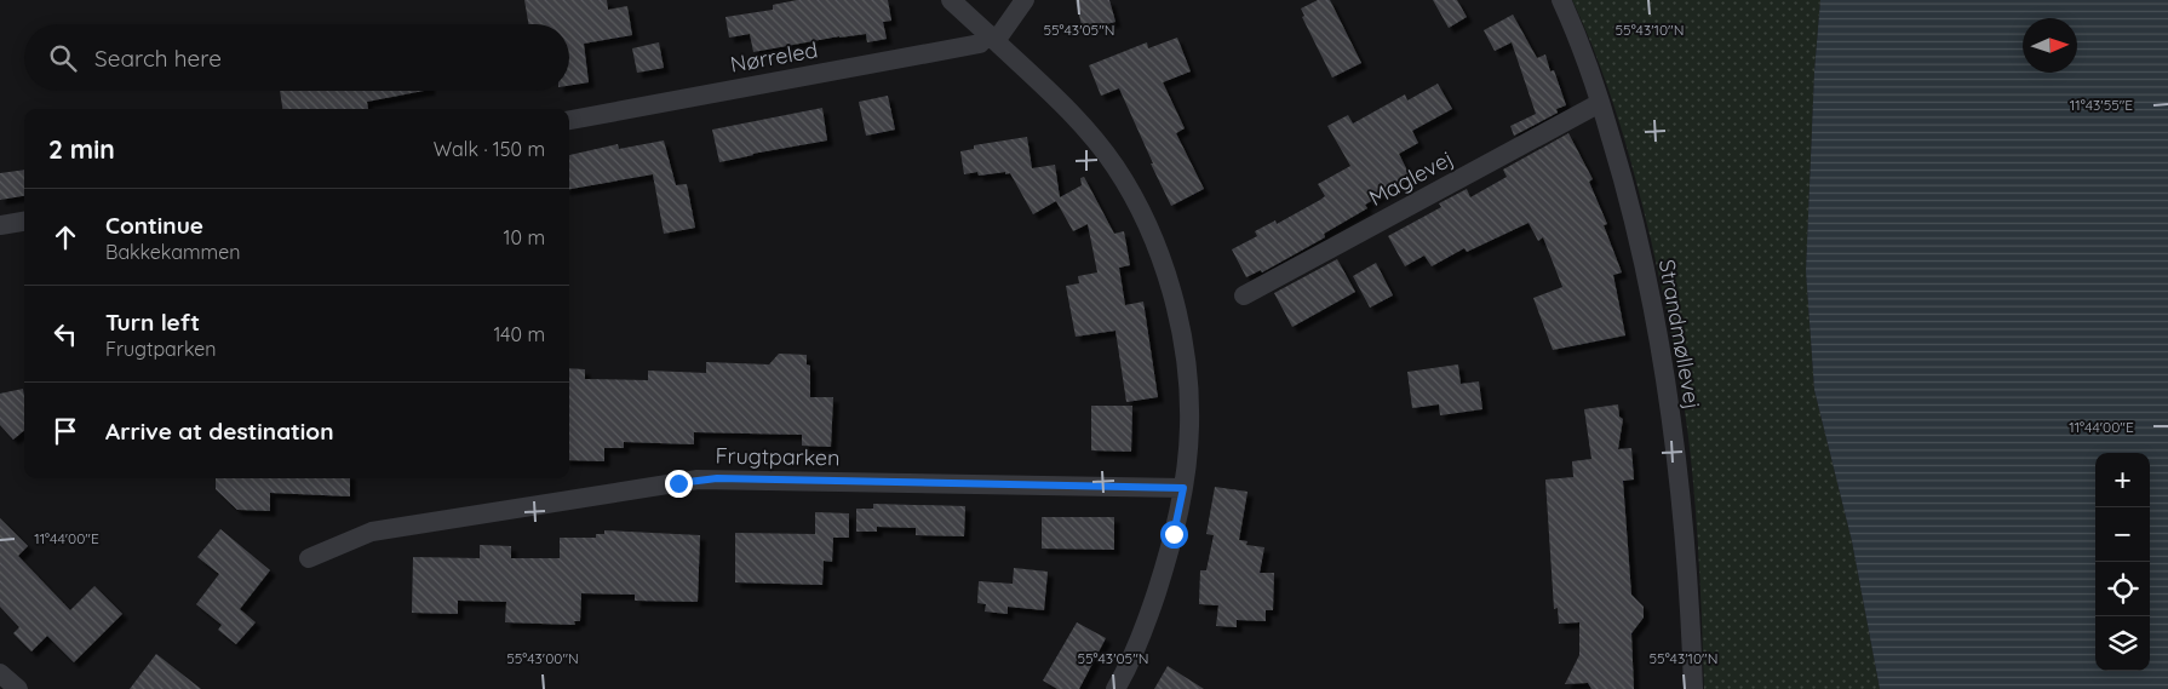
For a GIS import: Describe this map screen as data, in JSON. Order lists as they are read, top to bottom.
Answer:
{
  "streets": {
    "street": [
      "Nørreled",
      "Maglevej",
      "Strandmøllevej",
      "Frugtparken"
    ]
  },
  "crossings": [
    ["Maglevej", "Strandmøllevej"]
  ],
  "north": "right",
  "page": {
    "search": "Search here",
    "heading": ["2 min", "Walk · 150 m"],
    "list": [
      ["Continue", "Bakkekammen", "10 m"],
      ["Turn left", "Frugtparken", "140 m"],
      "Arrive at destination"
    ],
    "map_buttons": ["+", "−"]
  },
  "coordinates": [
    "55°43'05\"N",
    "55°43'10\"N",
    "11°43'55\"E",
    "11°44'00\"E",
    "55°43'00\"N"
  ]
}
